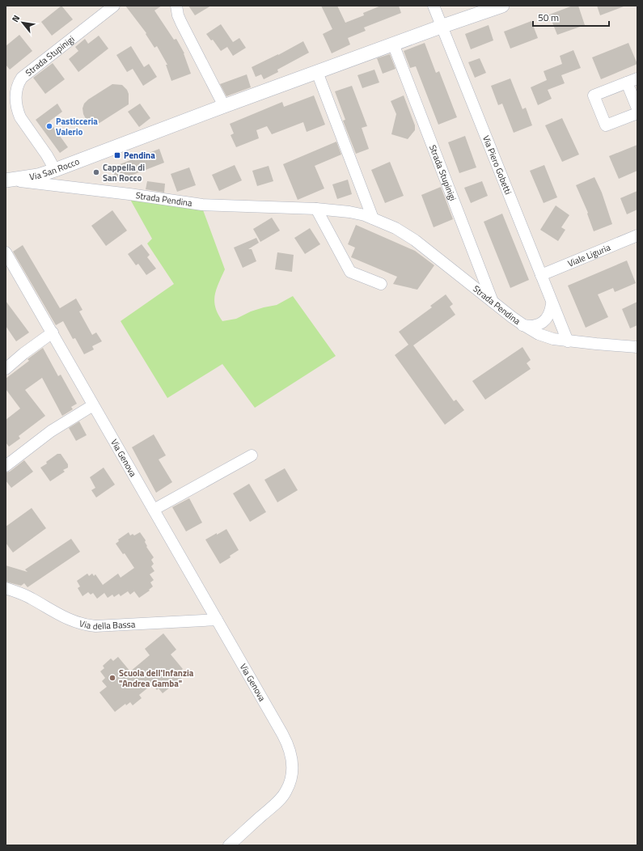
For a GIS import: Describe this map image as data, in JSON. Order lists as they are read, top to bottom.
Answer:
{
  "streets": {
    "street": [
      "Strada Stupinigi",
      "Via Piero Gobetti",
      "Via San Rocco",
      "Strada Pendina",
      "Viale Liguria",
      "Via Genova",
      "Via della Bassa"
    ]
  },
  "crossings": [
    ["Strada Stupinigi", "Via San Rocco"],
    ["Strada Stupinigi", "Strada Pendina"],
    ["Via Piero Gobetti", "Strada Pendina"],
    ["Via Piero Gobetti", "Viale Liguria"],
    ["Via San Rocco", "Strada Pendina"],
    ["Via Genova", "Via della Bassa"]
  ],
  "places": {
    "other": ["Pasticceria Valerio", "Cappella di San Rocco", "Scuola dell'Infanzia \"Andrea Gamba\""],
    "transit": ["Pendina"]
  },
  "scale_bar": "50 m",
  "north": "top left"
}
